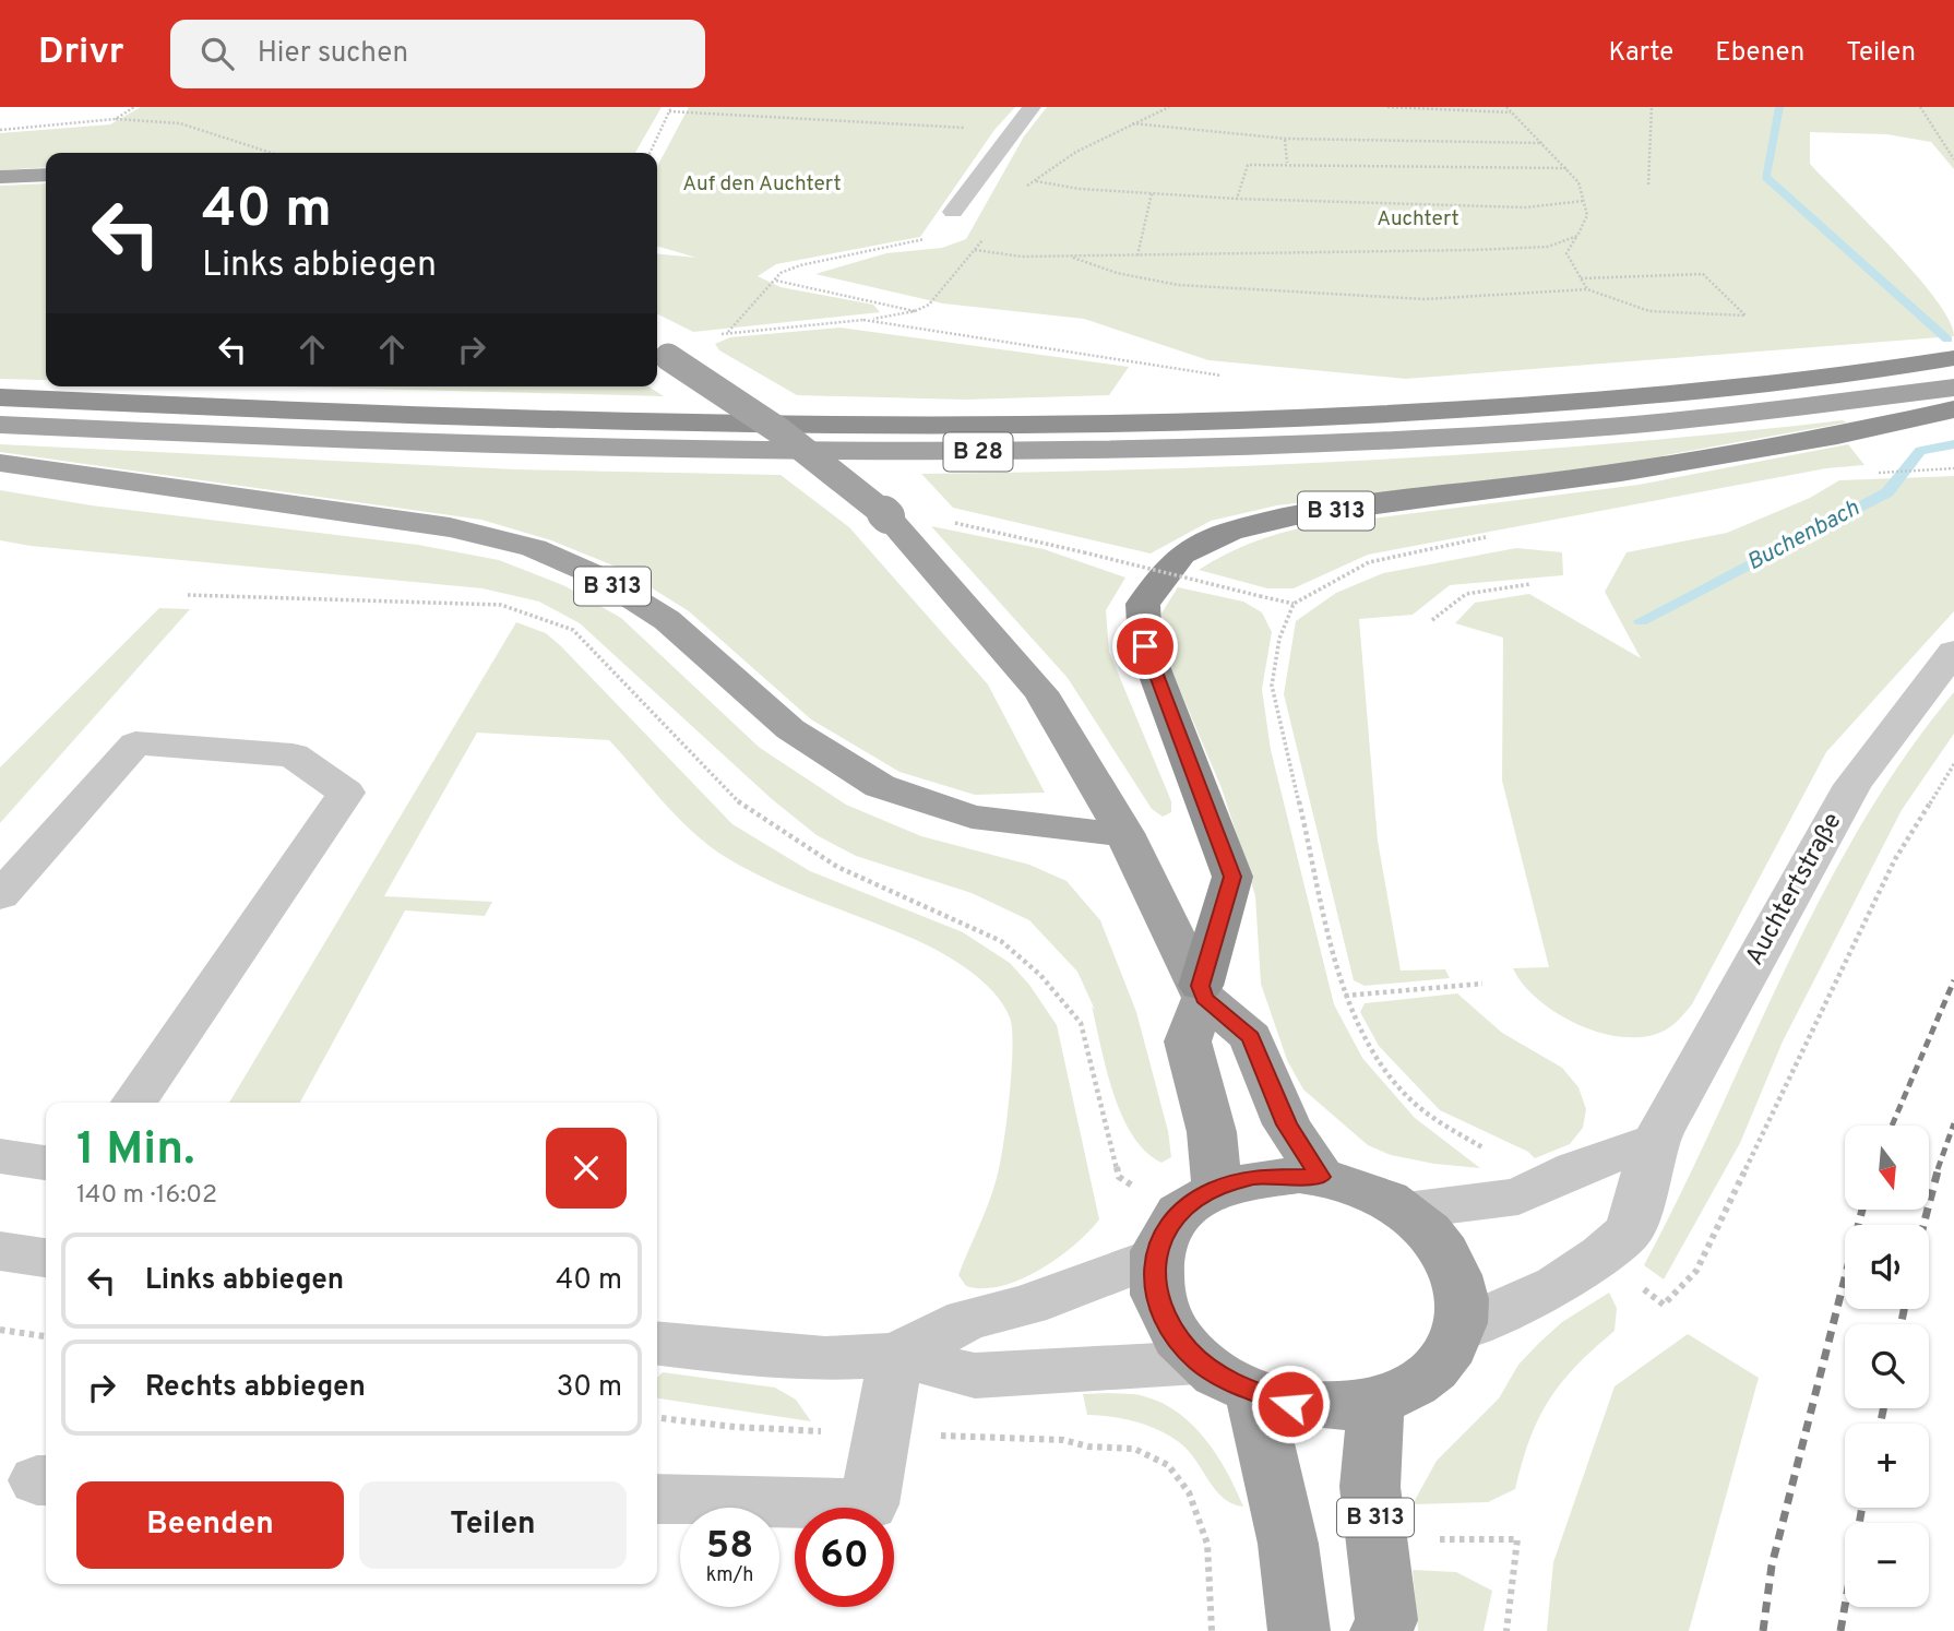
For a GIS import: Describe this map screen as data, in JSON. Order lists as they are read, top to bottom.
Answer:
{
  "streets": {
    "highway": ["B 28", "B 313"],
    "street": ["Auchtertstraße"]
  },
  "crossings": [
    ["B 313", "Auchtertstraße"]
  ],
  "water": ["Buchenbach"],
  "parks": ["Auf den Auchtert", "Auchtert"],
  "north": "bottom",
  "page": {
    "header": "Drivr",
    "search": "Hier suchen",
    "nav": ["Karte", "Ebenen", "Teilen"],
    "turn": ["40 m", "Links abbiegen"],
    "heading": ["1 Min.", "140 m · 16:02"],
    "map_buttons": ["+", "−"],
    "list": [
      {
        "name": "Links abbiegen",
        "value": "40 m"
      },
      {
        "name": "Rechts abbiegen",
        "value": "30 m"
      }
    ],
    "buttons": ["Beenden", "Teilen"],
    "speed": "58 km/h",
    "limit": "60"
  }
}
